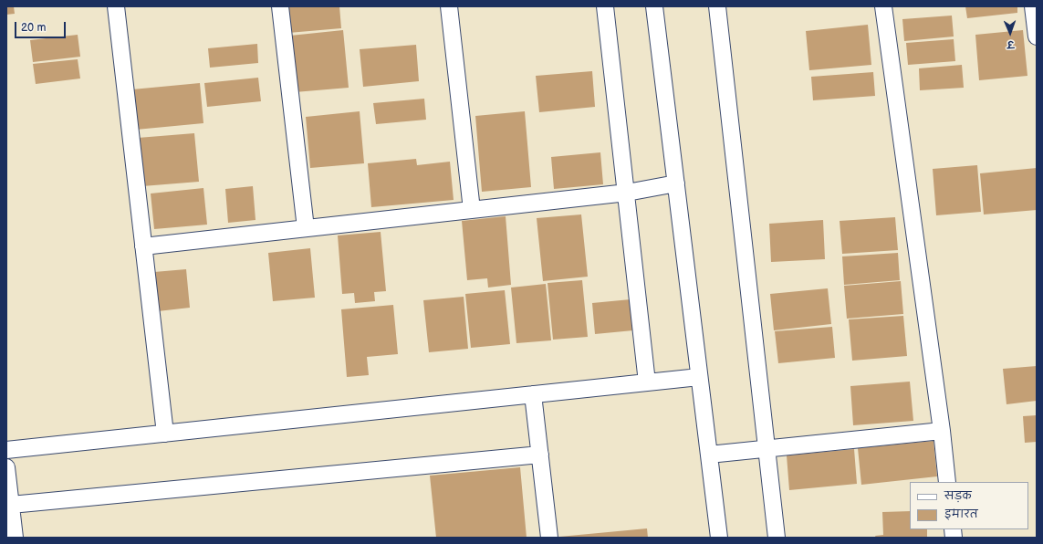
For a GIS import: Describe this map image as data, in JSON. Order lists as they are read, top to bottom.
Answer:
{
  "legend": ["सड़क", "इमारत"],
  "scale_bar": "20 m",
  "north": "bottom"
}
